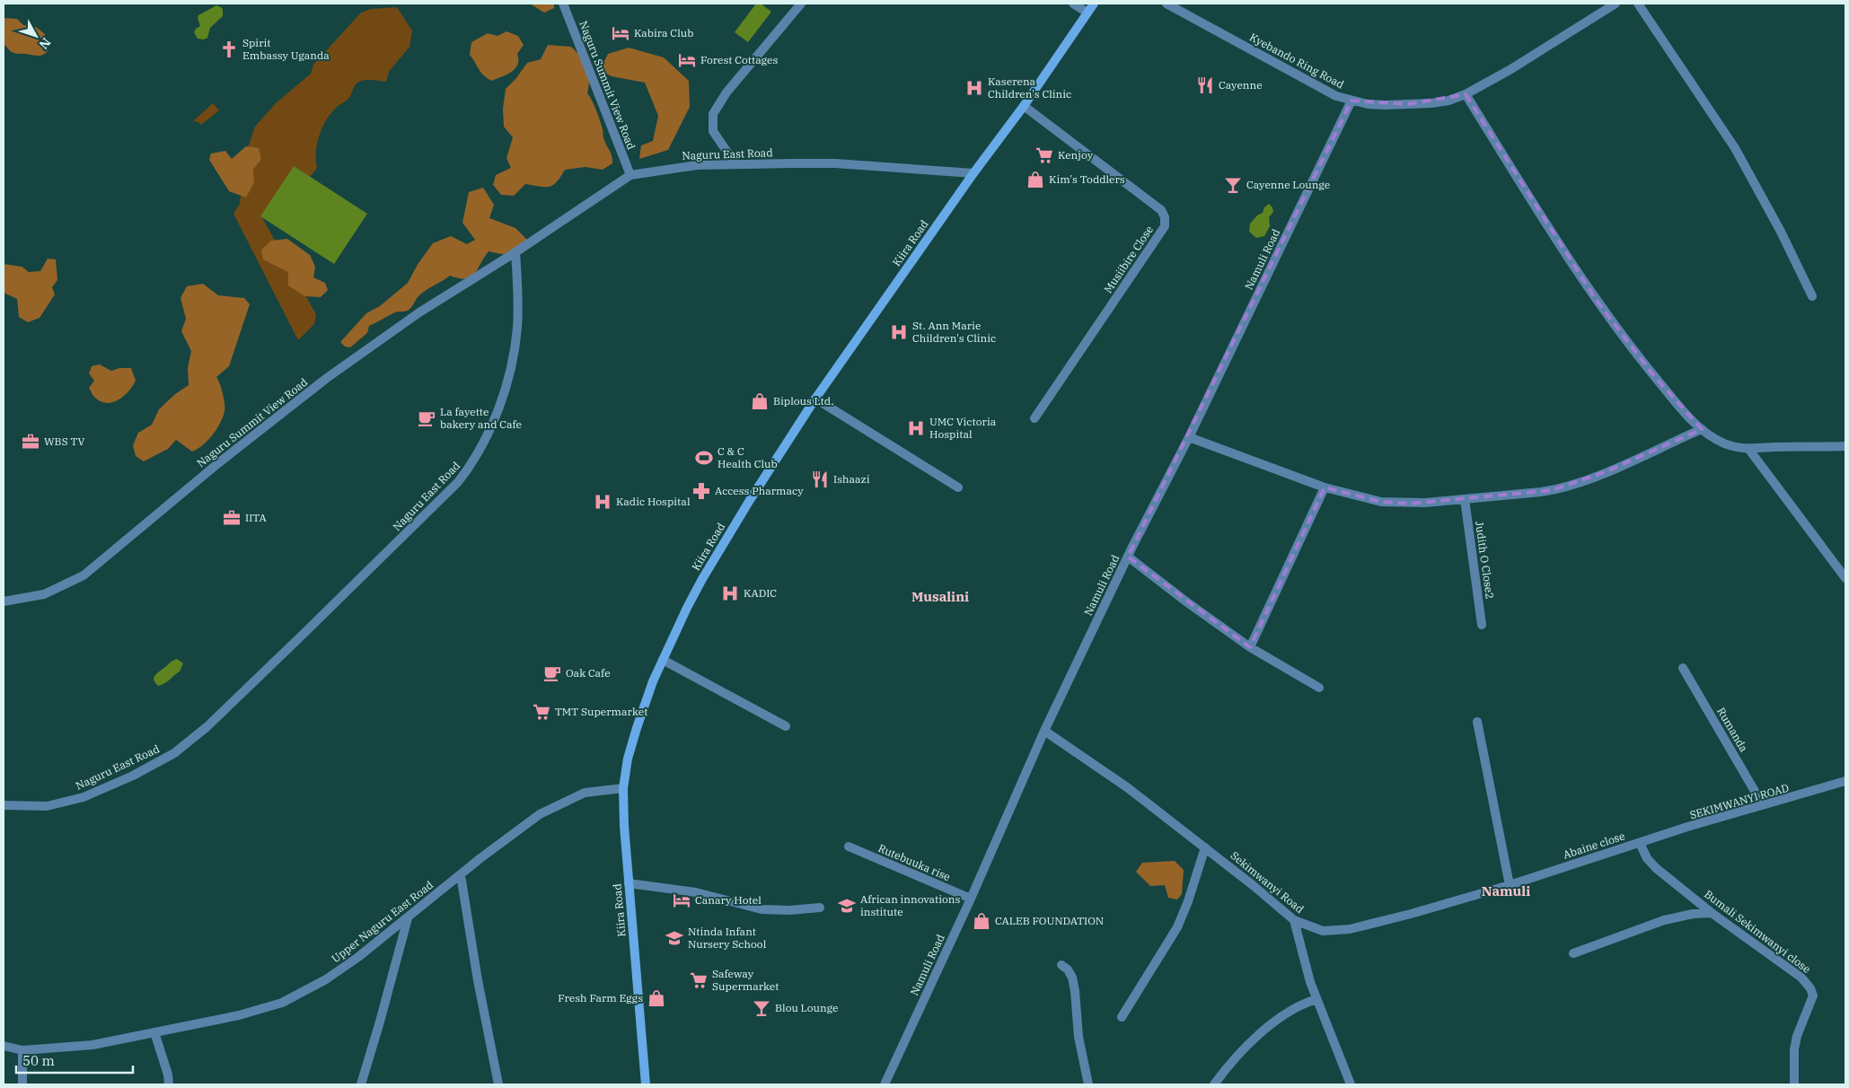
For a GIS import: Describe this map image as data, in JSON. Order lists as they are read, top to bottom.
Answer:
{
  "streets": {
    "main road": ["Kiira Road"],
    "street": [
      "Kyebando Ring Road",
      "Naguru Summit View Road",
      "Naguru East Road",
      "Musiibire Close",
      "Namuli Road",
      "Judith O Close2",
      "Rumanda",
      "SEKIMWANYI ROAD",
      "Abaine close",
      "Rutebuuka rise",
      "Sekimwanyi Road",
      "Upper Naguru East Road",
      "Bumali Sekimwanyi close"
    ]
  },
  "crossings": [
    ["Kyebando Ring Road", "Namuli Road"],
    ["Naguru Summit View Road", "Naguru East Road"],
    ["Naguru East Road", "Kiira Road"],
    ["Kiira Road", "Musiibire Close"],
    ["Kiira Road", "Upper Naguru East Road"],
    ["Namuli Road", "Rutebuuka rise"],
    ["Namuli Road", "Sekimwanyi Road"],
    ["Rumanda", "Abaine close"],
    ["SEKIMWANYI ROAD", "Abaine close"],
    ["SEKIMWANYI ROAD", "Bumali Sekimwanyi close"],
    ["Abaine close", "Sekimwanyi Road"],
    ["Abaine close", "Bumali Sekimwanyi close"]
  ],
  "districts": ["Musalini", "Namuli"],
  "places": {
    "hotel": ["Kabira Club", "Forest Cottages", "Canary Hotel"],
    "church": ["Spirit Embassy Uganda"],
    "restaurant": ["Cayenne", "Ishaazi"],
    "hospital": [
      "Kaserena Children's Clinic",
      "St. Ann Marie Children's Clinic",
      "UMC Victoria Hospital",
      "Kadic Hospital",
      "KADIC"
    ],
    "supermarket": ["Kenjoy", "TMT Supermarket", "Safeway Supermarket"],
    "shop": [
      "Kim's Toddlers",
      "Biplous Ltd.",
      "CALEB FOUNDATION",
      "Fresh Farm Eggs"
    ],
    "bar": ["Cayenne Lounge", "Blou Lounge"],
    "cafe": ["La fayette bakery and Cafe", "Oak Cafe"],
    "office": ["WBS TV", "IITA"],
    "sports": ["C & C Health Club"],
    "pharmacy": ["Access Pharmacy"],
    "school or university": ["African innovations institute", "Ntinda Infant Nursery School"]
  },
  "scale_bar": "50 m",
  "north": "bottom right"
}
